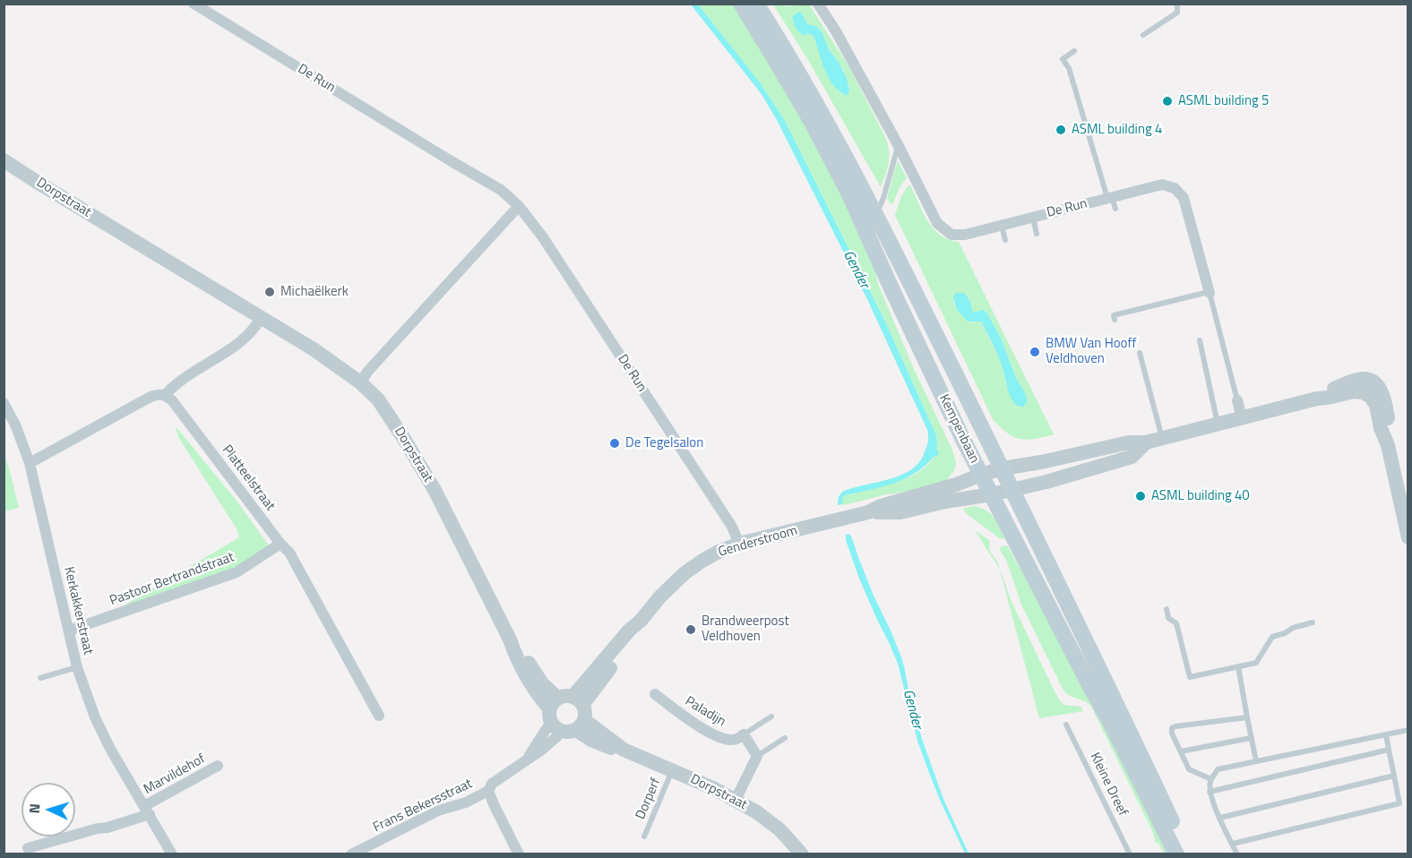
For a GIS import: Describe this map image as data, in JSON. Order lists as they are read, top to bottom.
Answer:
{
  "streets": {
    "main road": ["Kempenbaan"],
    "street": [
      "De Run",
      "Dorpstraat",
      "Platteelstraat",
      "Genderstroom",
      "Pastoor Bertrandstraat",
      "Kerkakkerstraat",
      "Paladijn",
      "Marvildehof",
      "Frans Bekersstraat"
    ],
    "lane": ["Kleine Dreef", "Dorperf"]
  },
  "crossings": [
    ["De Run", "Genderstroom"],
    ["Dorpstraat", "Genderstroom"],
    ["Dorpstraat", "Dorperf"],
    ["Dorpstraat", "Frans Bekersstraat"],
    ["Kempenbaan", "Genderstroom"],
    ["Platteelstraat", "Pastoor Bertrandstraat"],
    ["Genderstroom", "Frans Bekersstraat"],
    ["Pastoor Bertrandstraat", "Kerkakkerstraat"],
    ["Kerkakkerstraat", "Marvildehof"]
  ],
  "water": ["Gender"],
  "places": [
    "ASML building 5",
    "ASML building 4",
    "Michaëlkerk",
    "BMW Van Hooff Veldhoven",
    "De Tegelsalon",
    "ASML building 40",
    "Brandweerpost Veldhoven"
  ],
  "north": "left"
}
